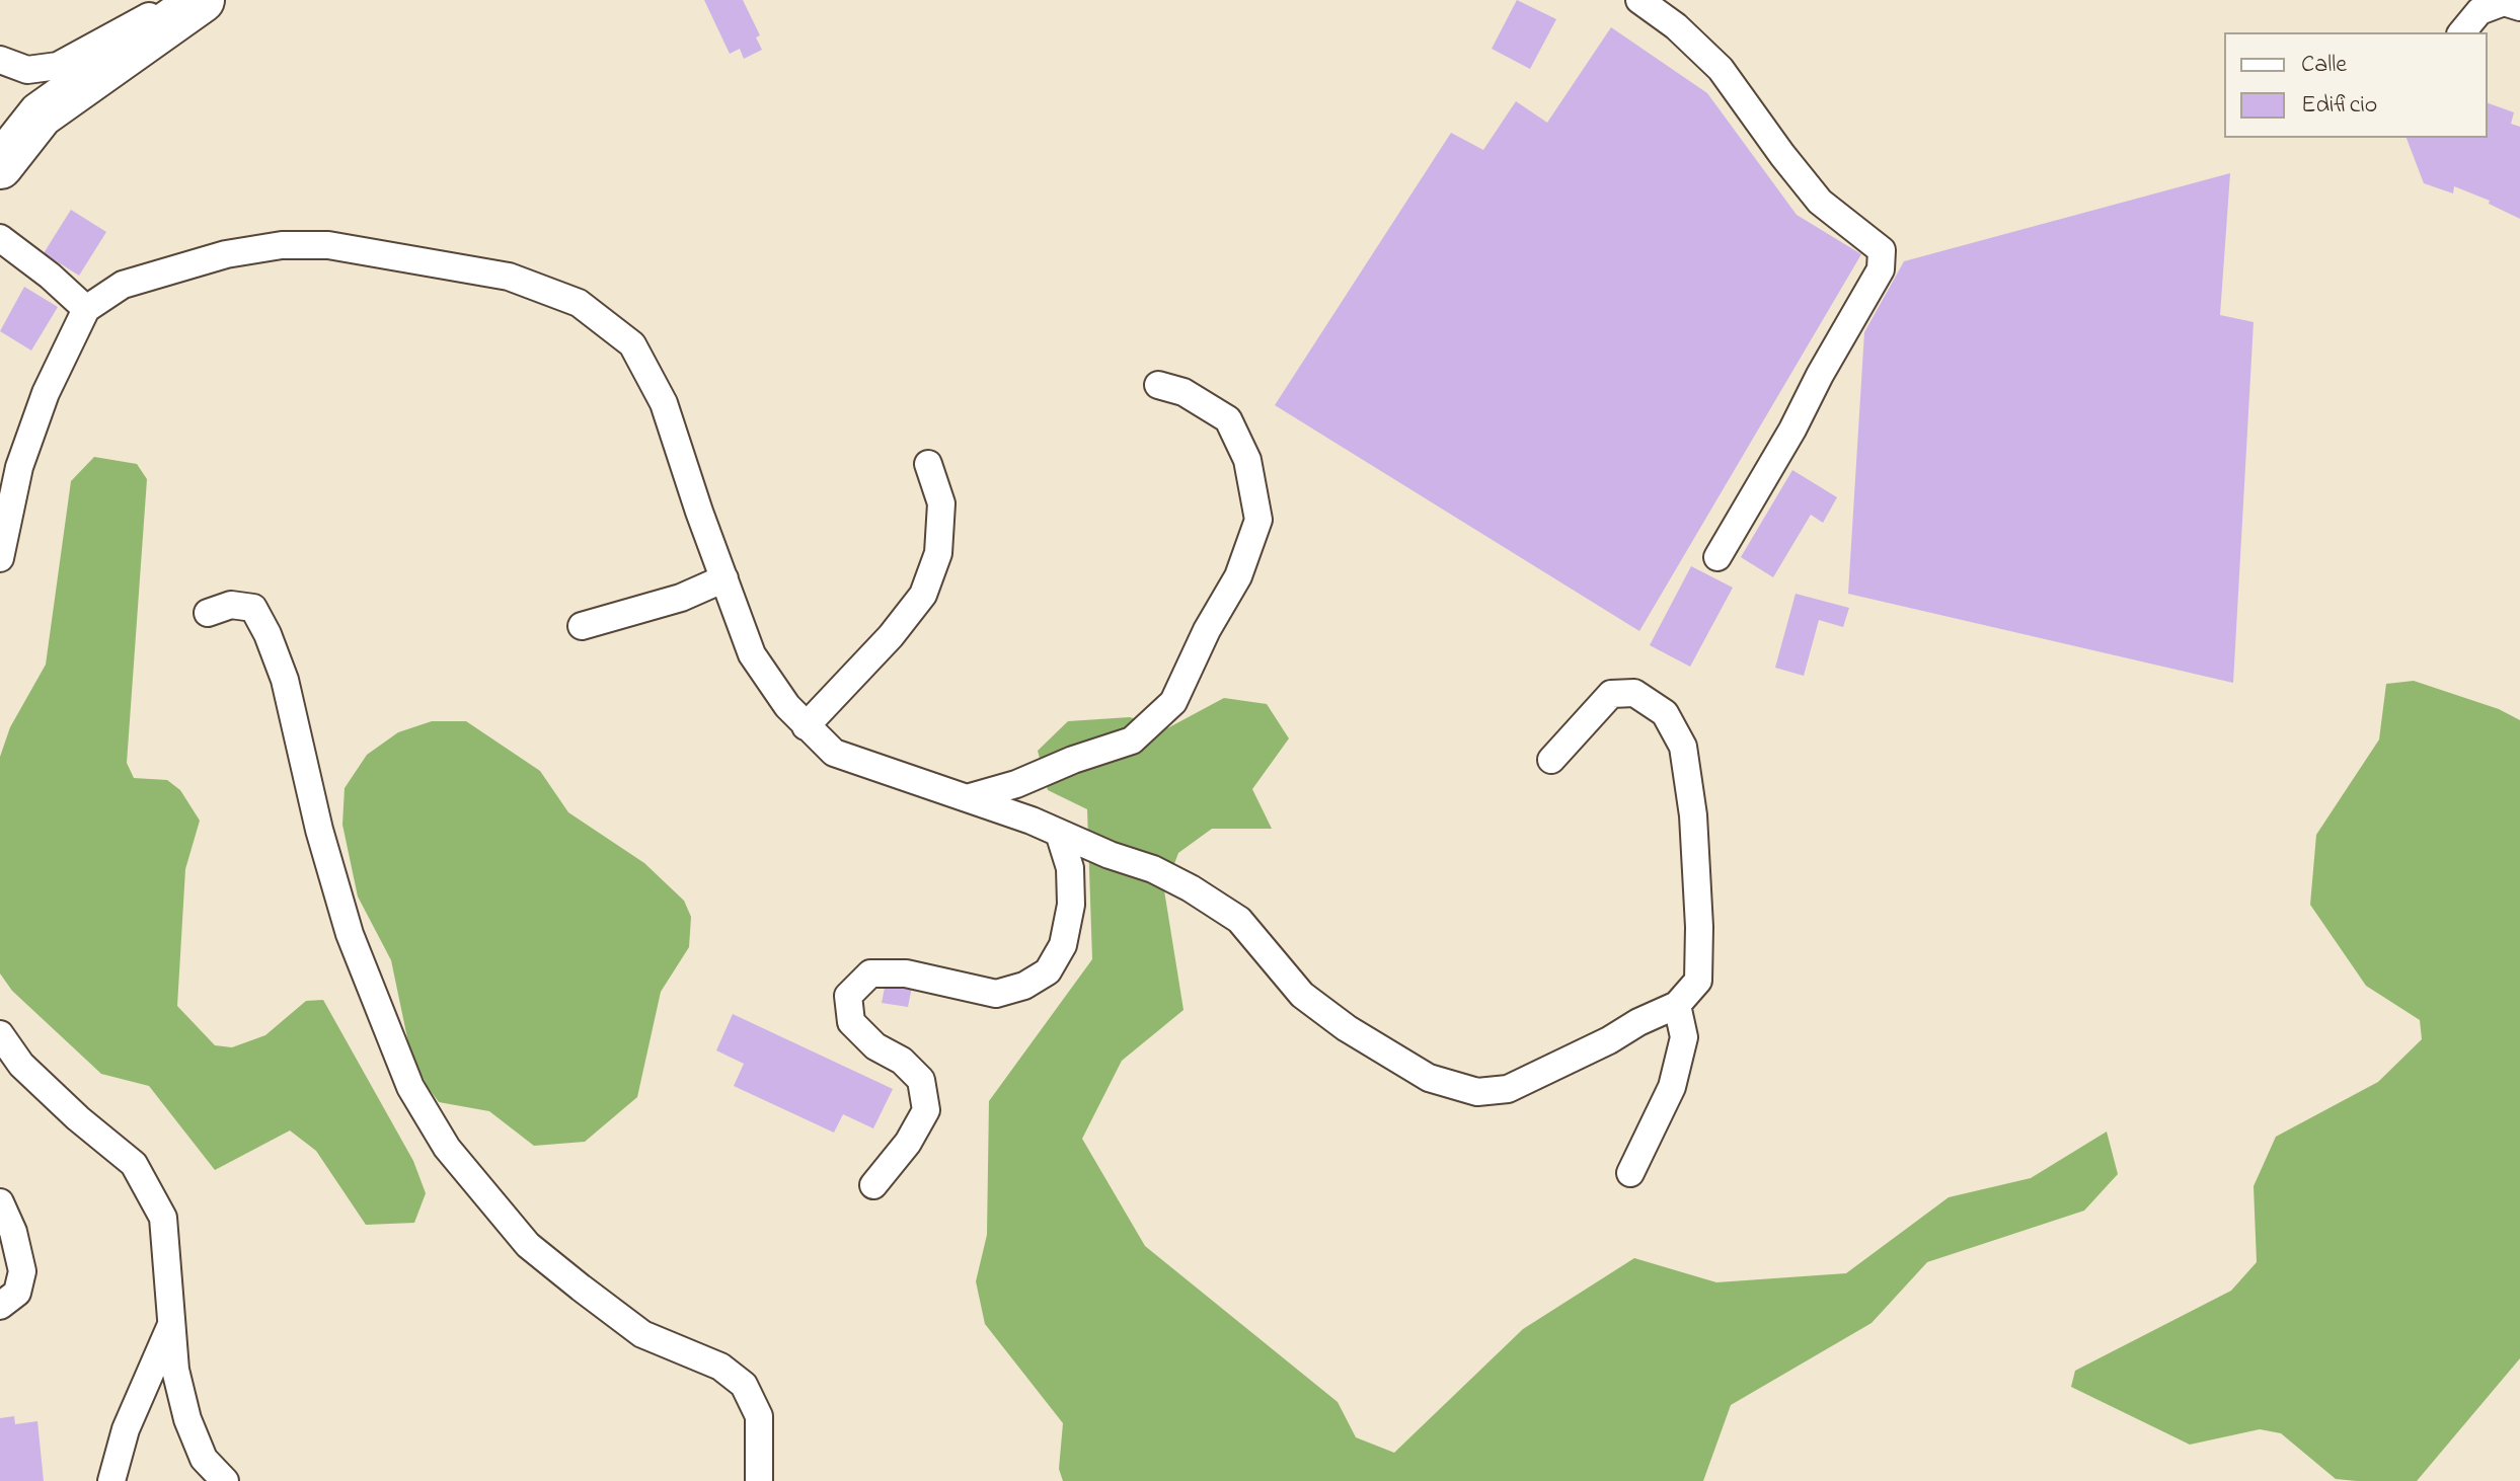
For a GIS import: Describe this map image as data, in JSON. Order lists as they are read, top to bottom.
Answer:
{
  "legend": ["Calle", "Edificio"]
}
